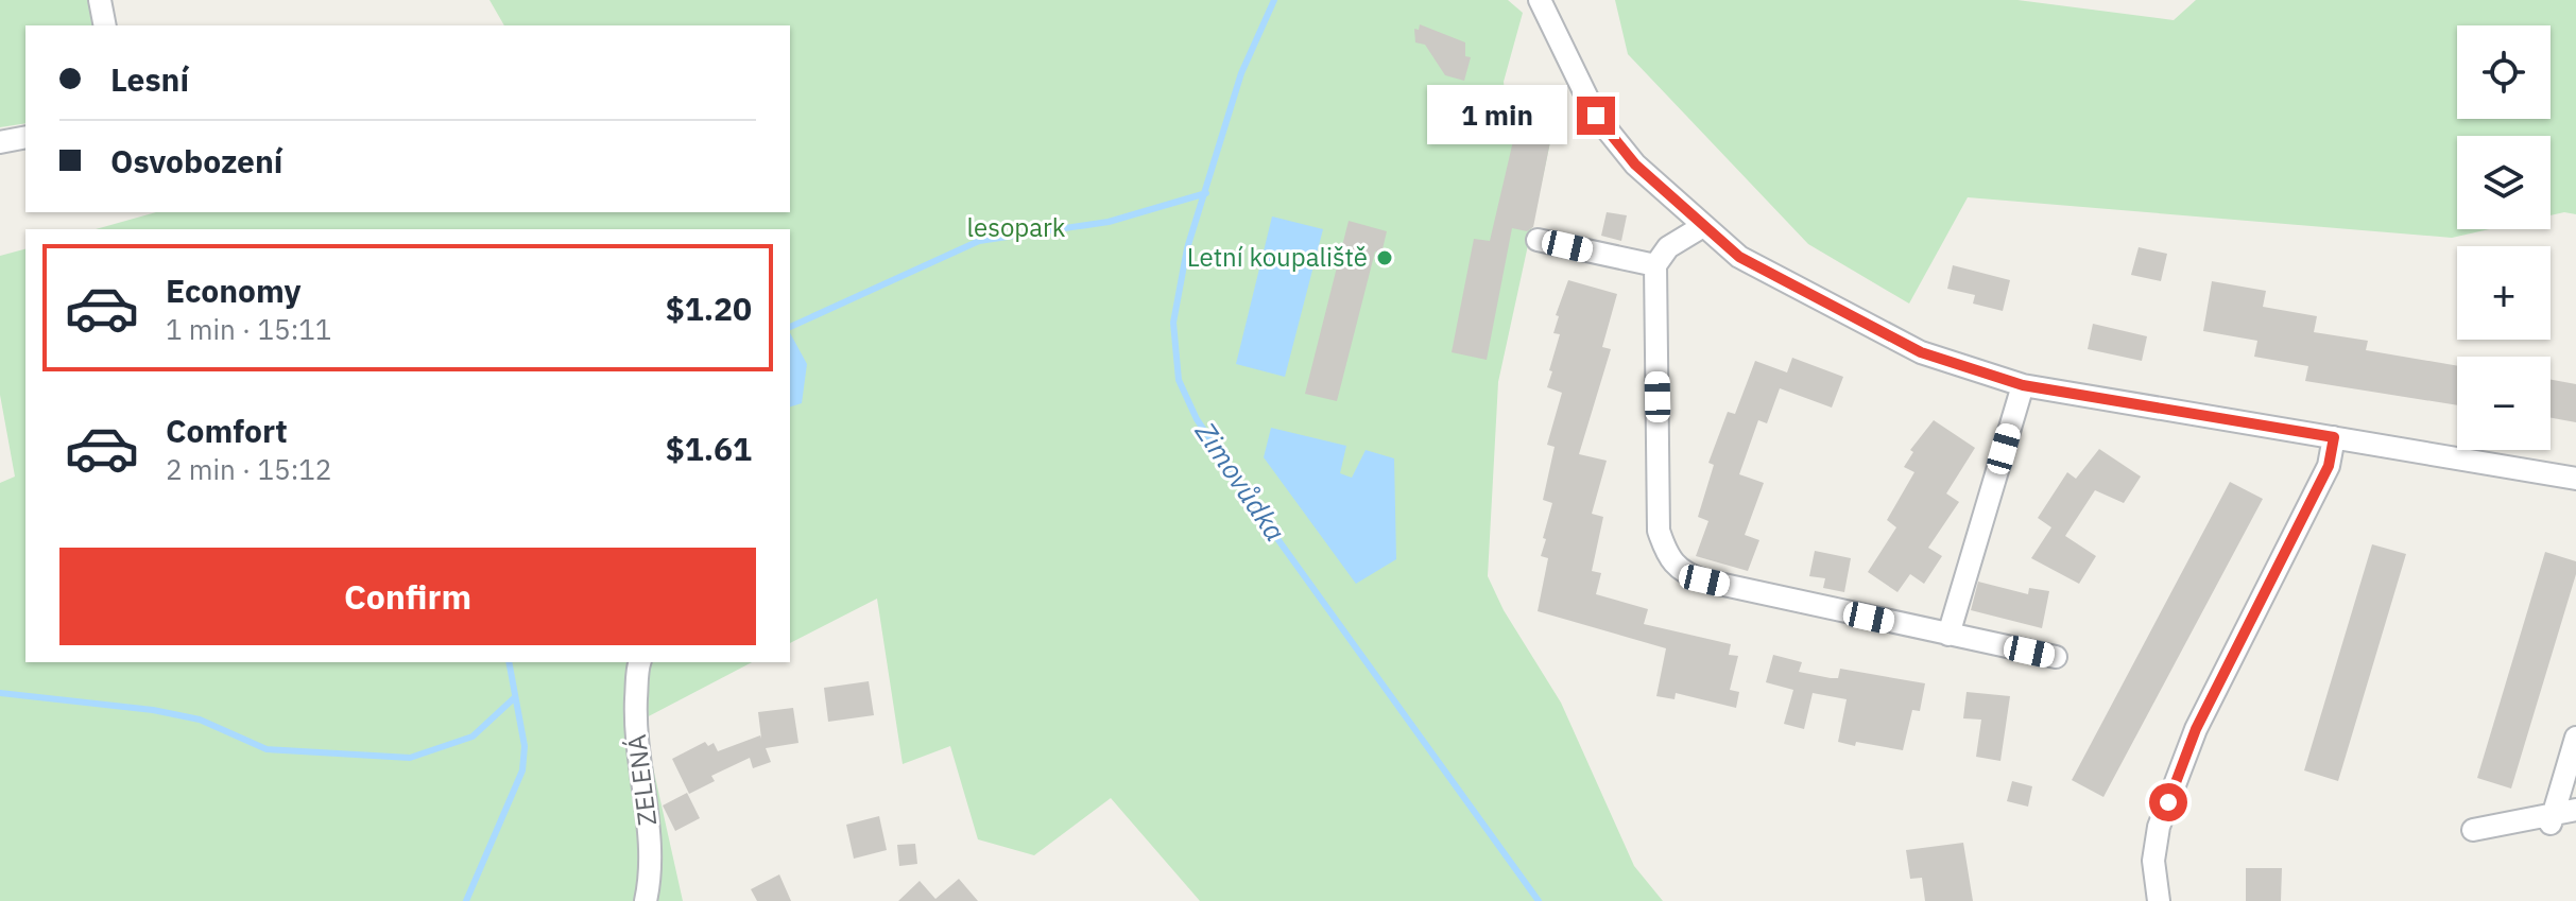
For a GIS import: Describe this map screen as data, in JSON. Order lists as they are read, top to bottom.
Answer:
{
  "streets": {
    "street": ["ZELENÁ"]
  },
  "water": ["Zimovůdka"],
  "parks": ["lesopark"],
  "places": ["Letní koupaliště"],
  "page": {
    "map_buttons": ["+", "−"],
    "banner": ["Lesní", "Osvobození"],
    "bubble": "1 min",
    "list": [
      {
        "name": "Economy",
        "note": "1 min · 15:11",
        "value": "$1.20"
      },
      {
        "name": "Comfort",
        "note": "2 min · 15:12",
        "value": "$1.61"
      }
    ],
    "buttons": "Confirm"
  }
}
